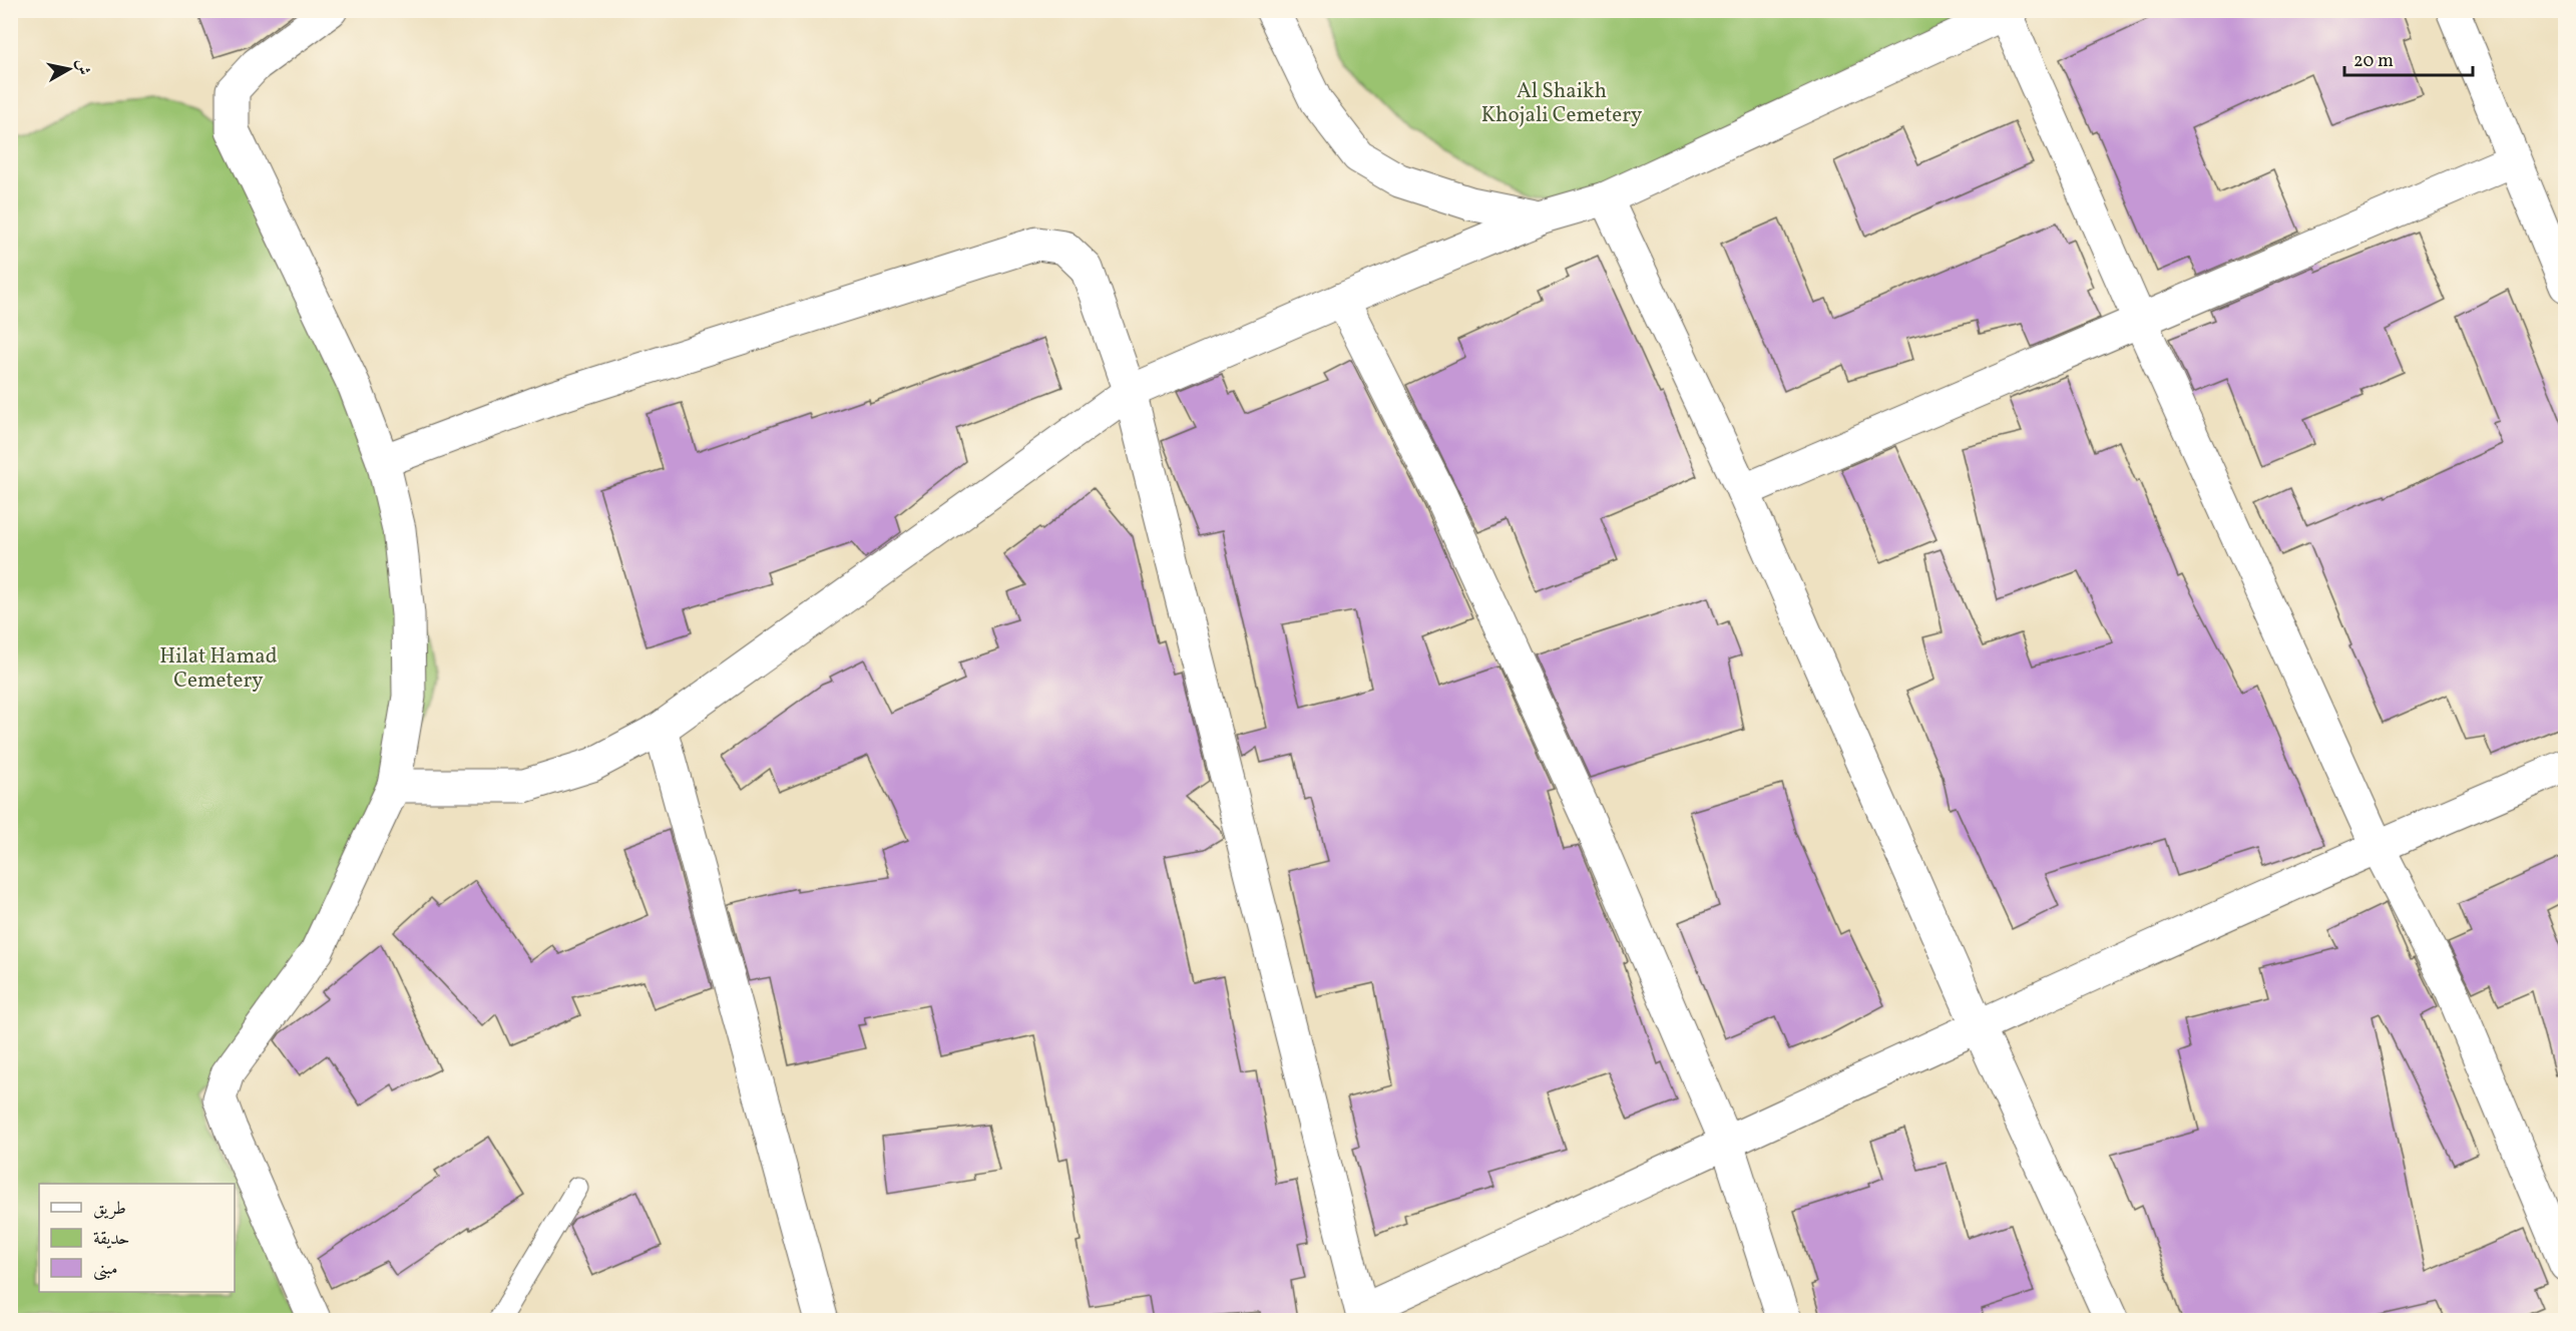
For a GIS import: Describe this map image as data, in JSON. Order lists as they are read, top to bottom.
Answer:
{
  "parks": ["Al Shaikh Khojali Cemetery", "Hilat Hamad Cemetery"],
  "legend": ["طريق", "حديقة", "مبنى"],
  "scale_bar": "20 m",
  "north": "right"
}
